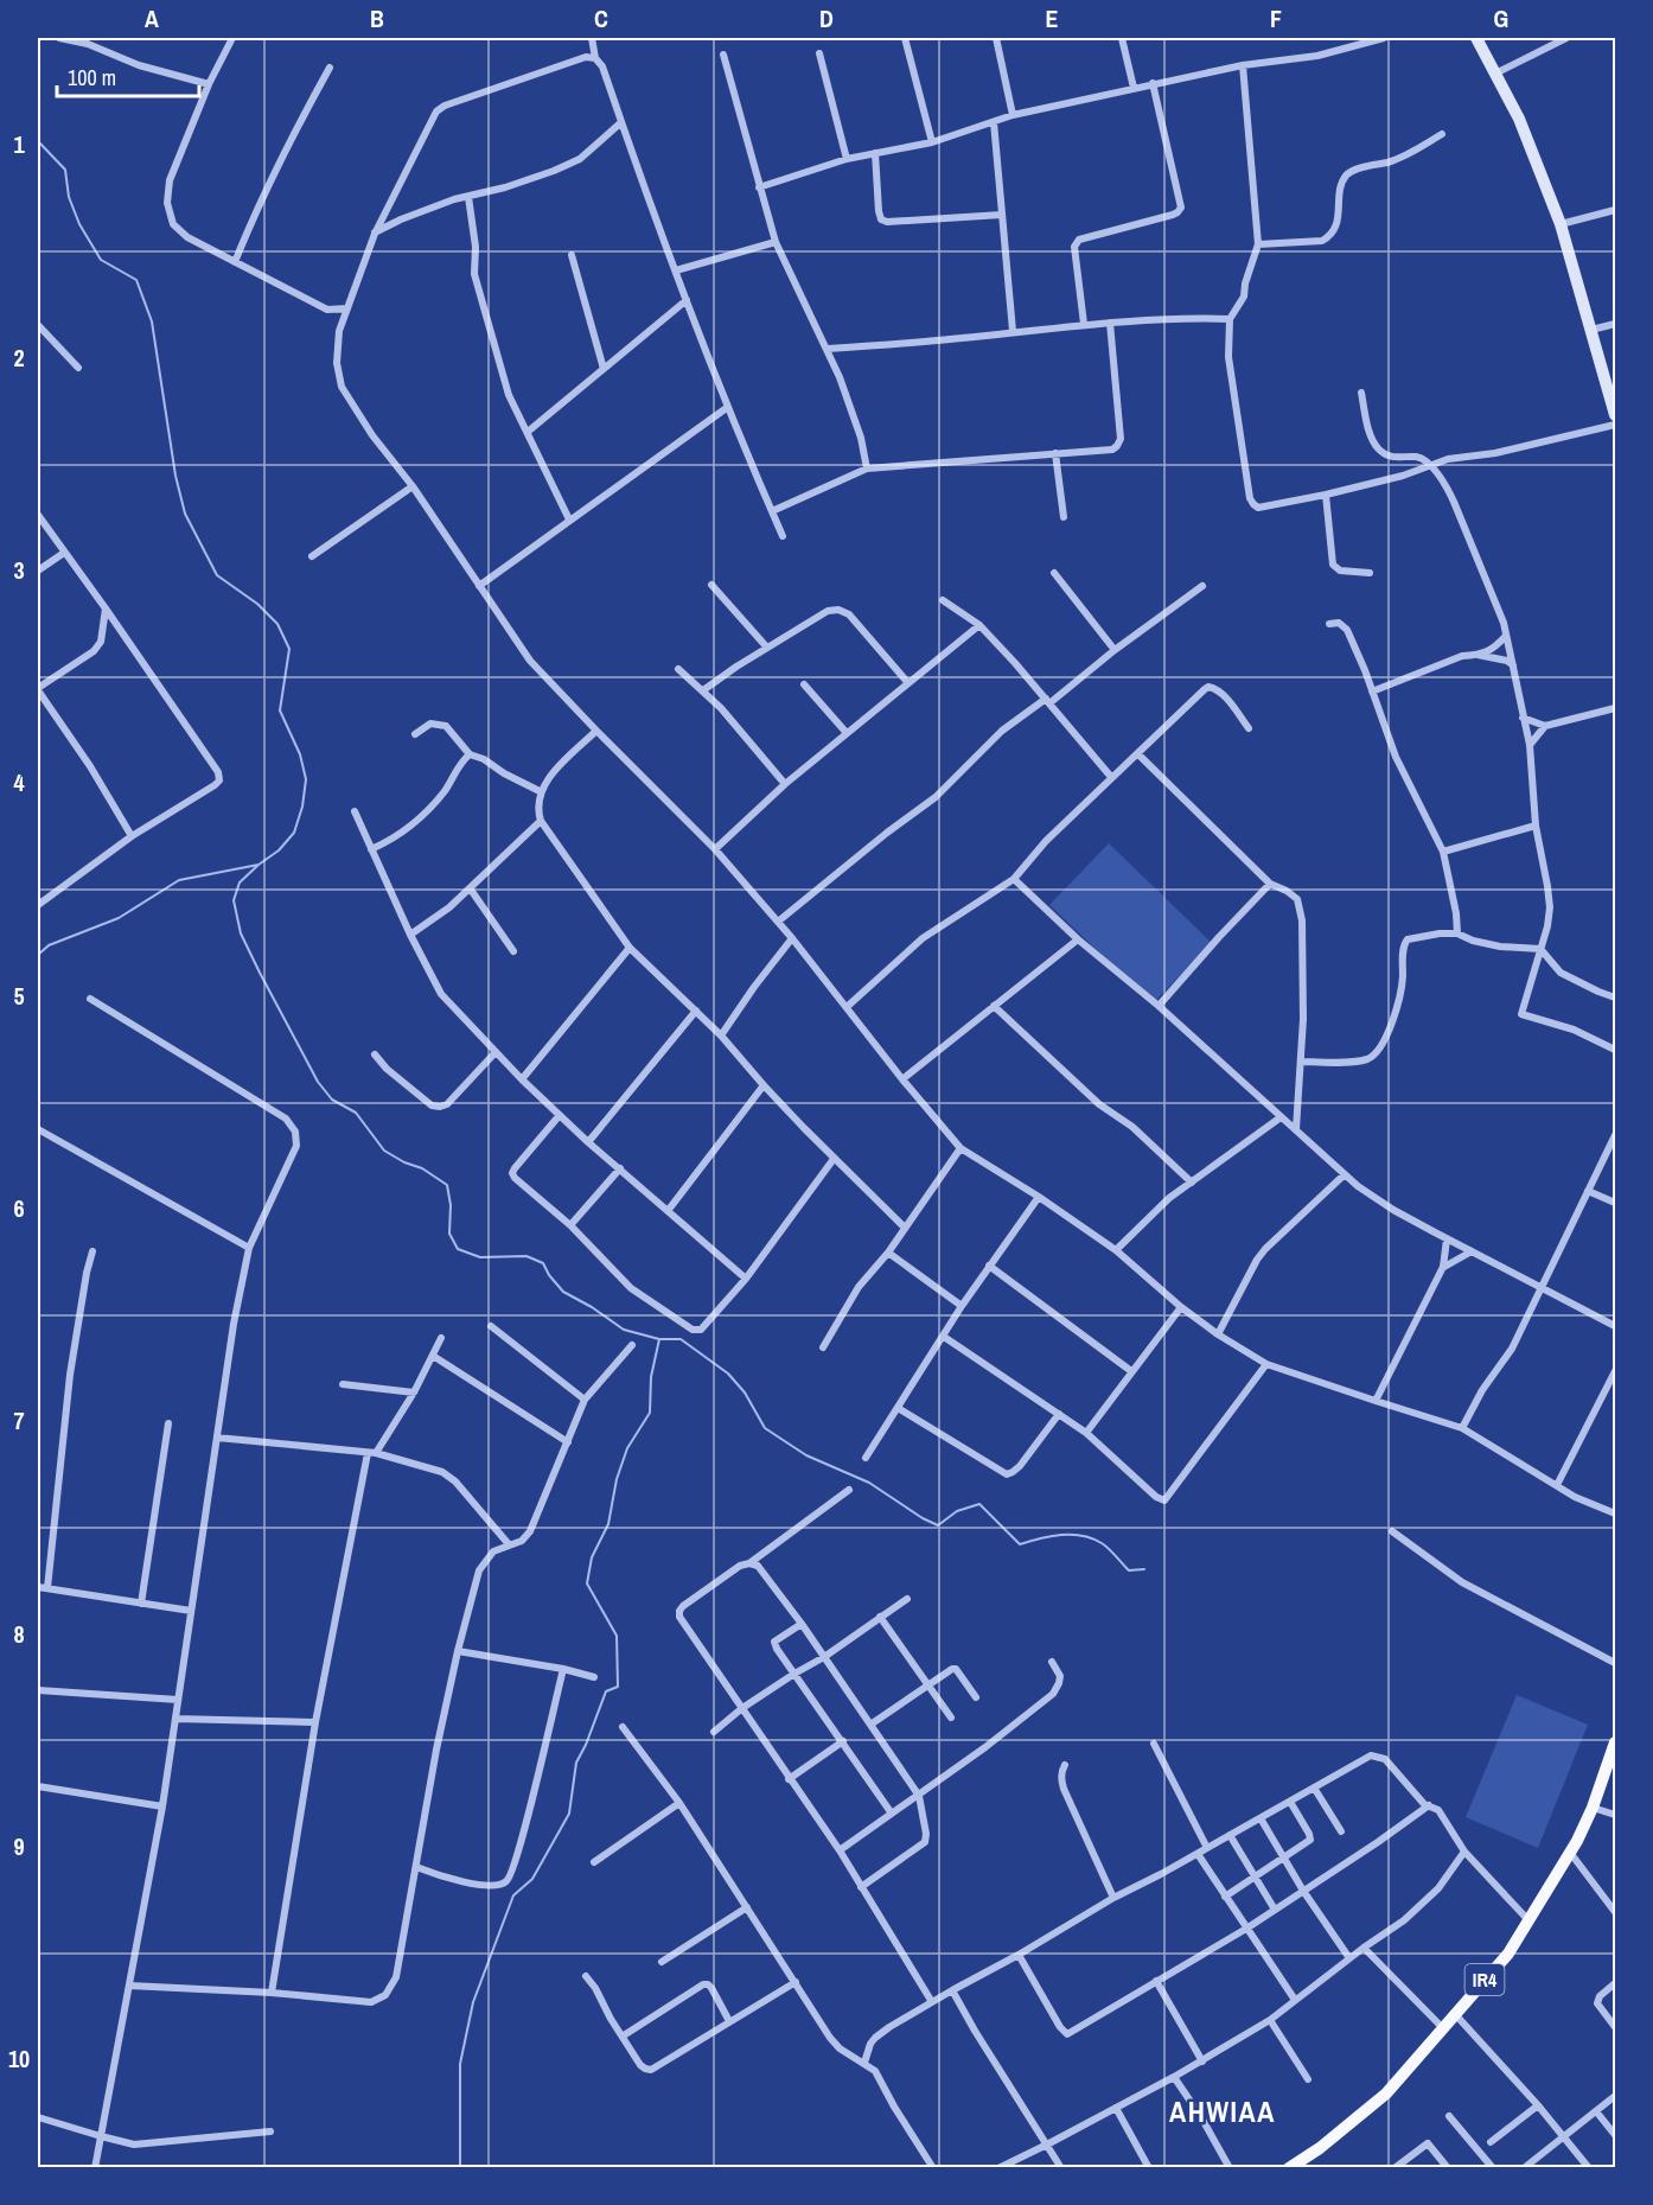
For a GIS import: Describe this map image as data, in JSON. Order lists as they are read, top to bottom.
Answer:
{
  "streets": {
    "main road": ["IR4"]
  },
  "districts": ["AHWIAA"],
  "scale_bar": "100 m",
  "grid": {
    "columns": [
      "A",
      "B",
      "C",
      "D",
      "E",
      "F",
      "G"
    ],
    "rows": [
      "1",
      "2",
      "3",
      "4",
      "5",
      "6",
      "7",
      "8",
      "9",
      "10"
    ]
  }
}
